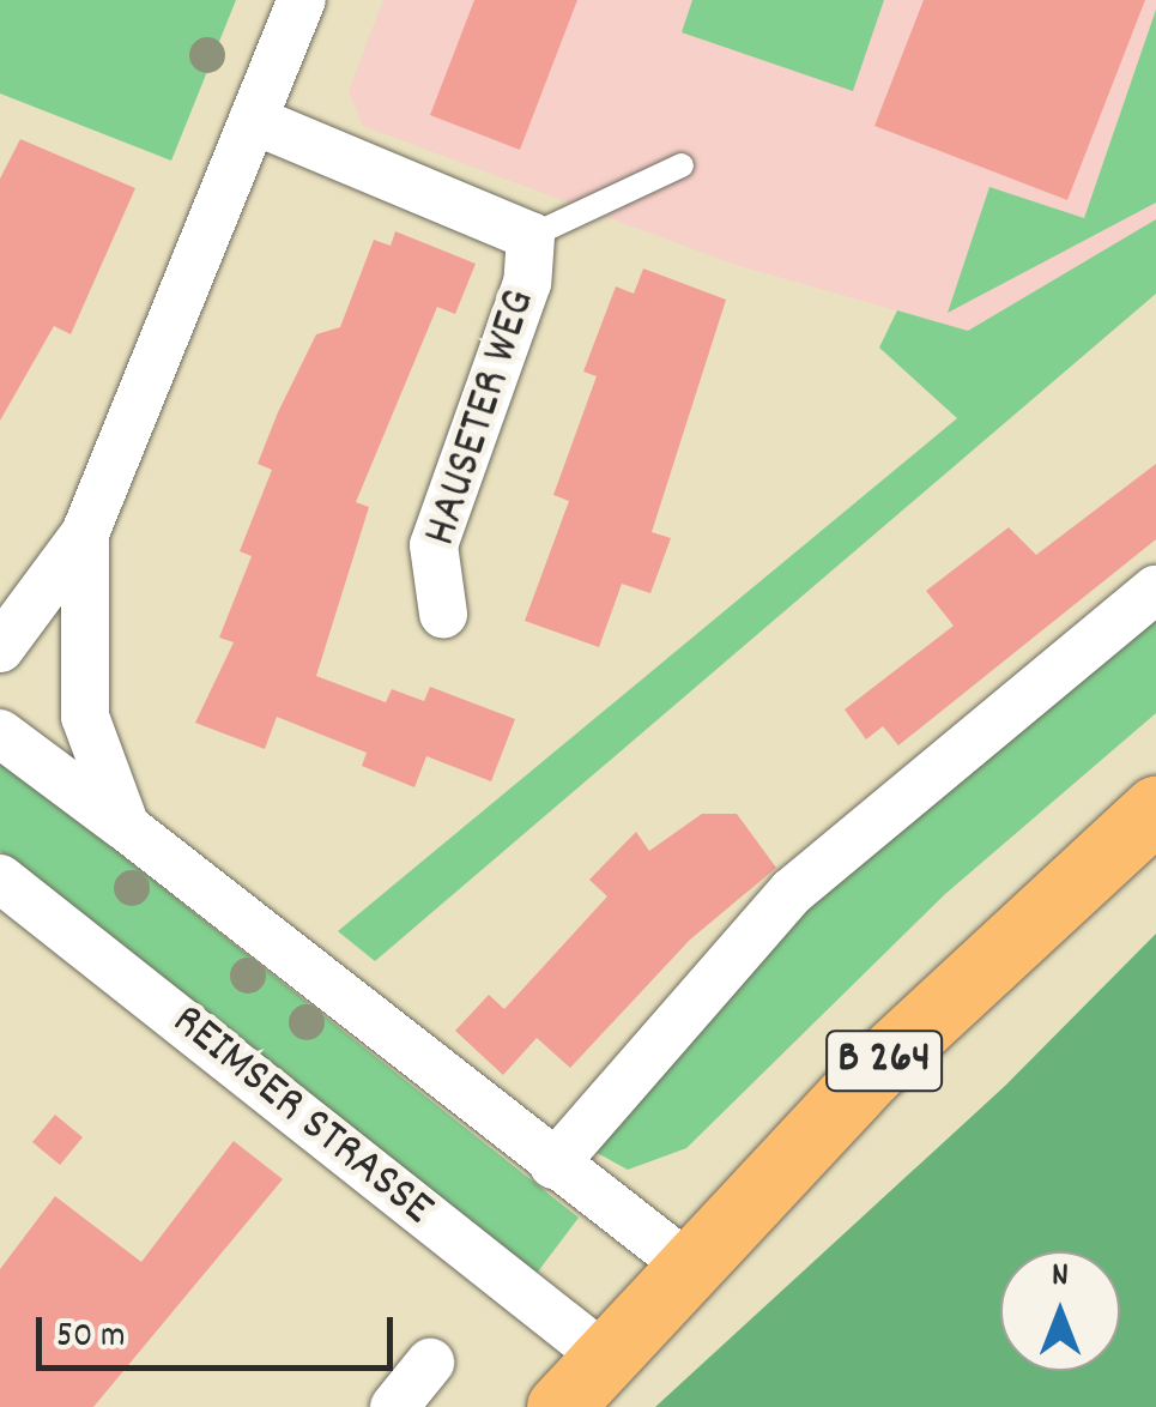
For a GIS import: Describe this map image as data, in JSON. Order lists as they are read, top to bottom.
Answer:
{
  "streets": {
    "main road": ["B 264"],
    "street": ["HAUSETER WEG", "REIMSER STRASSE"]
  },
  "crossings": [
    ["B 264", "REIMSER STRASSE"]
  ],
  "scale_bar": "50 m",
  "north": "top"
}
